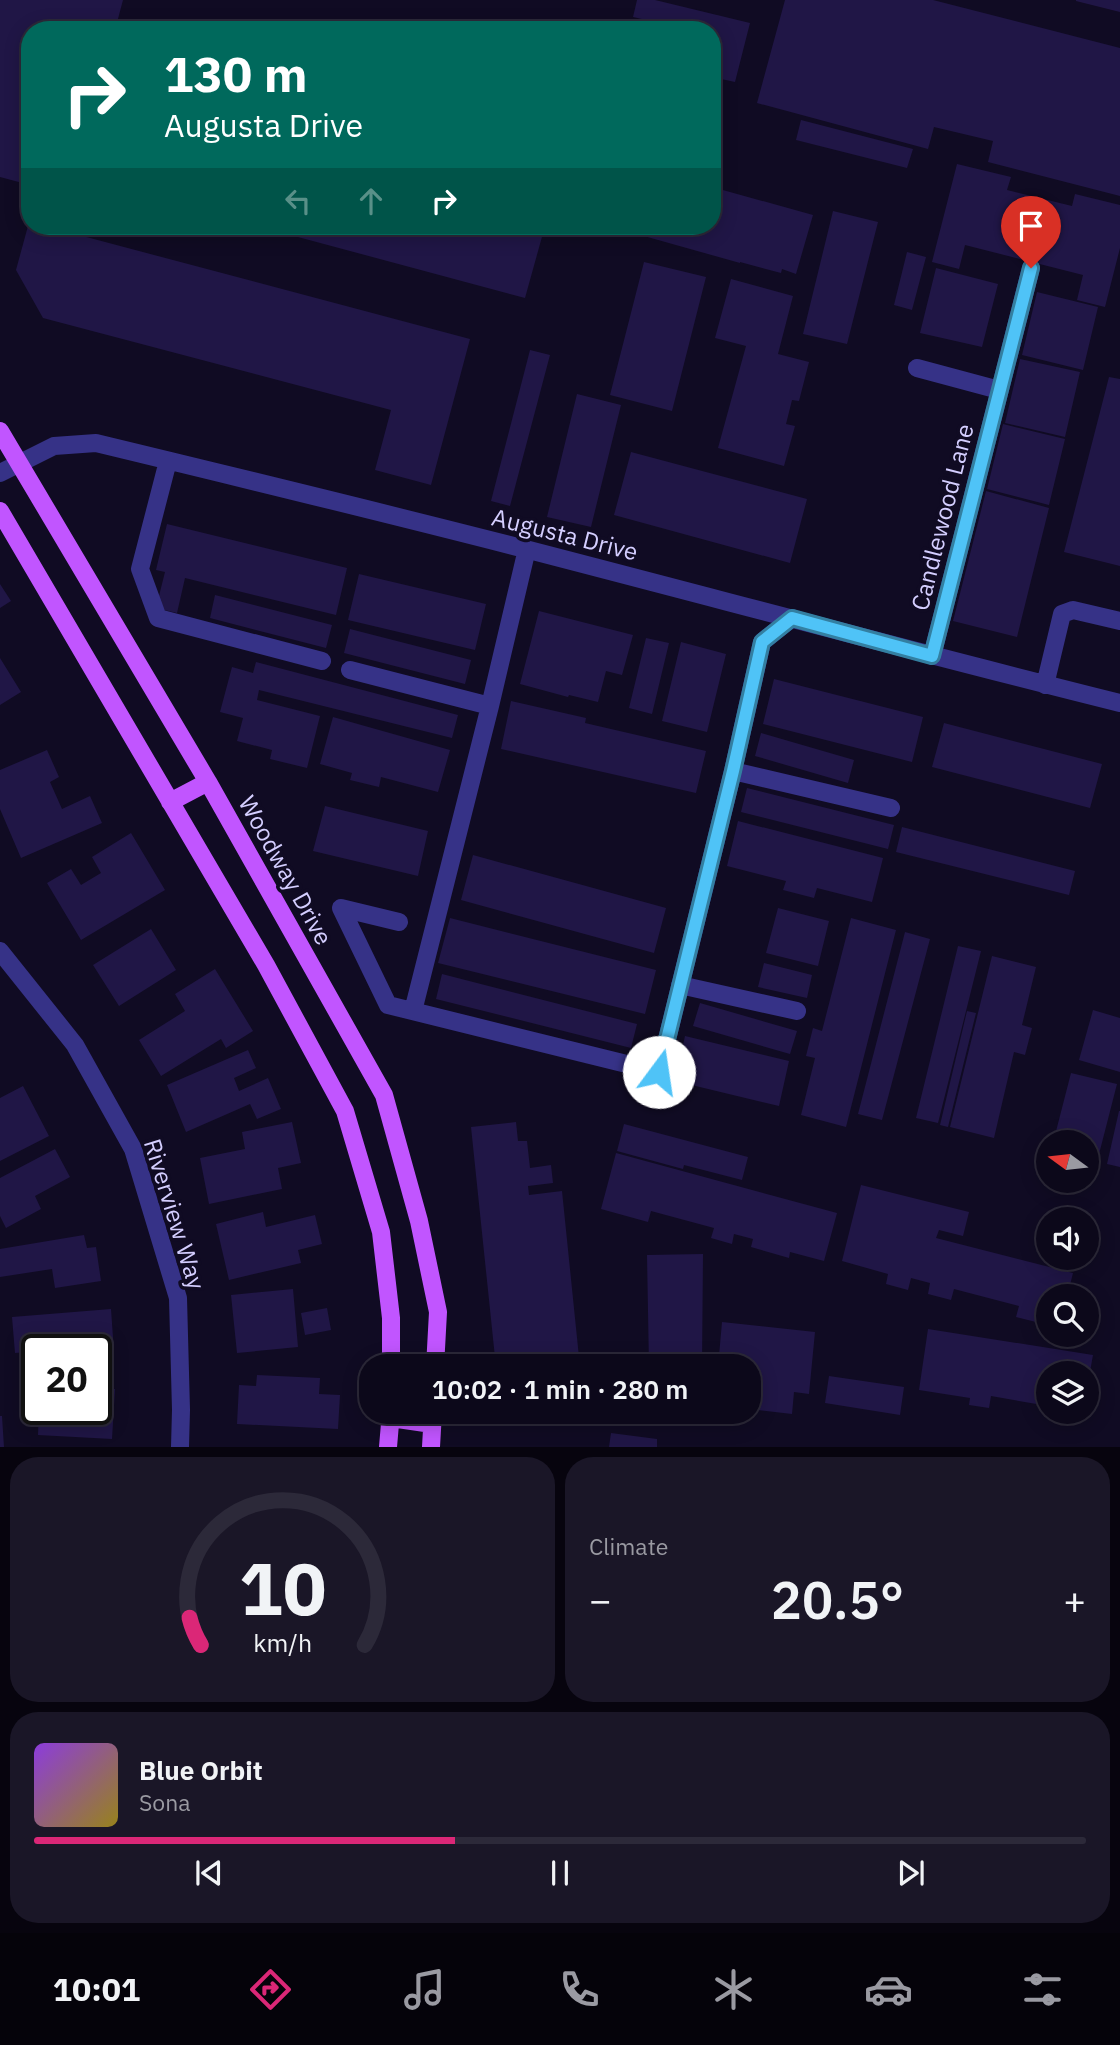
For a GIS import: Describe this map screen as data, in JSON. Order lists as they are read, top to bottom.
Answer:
{
  "streets": {
    "main road": ["Woodway Drive"],
    "street": ["Candlewood Lane", "Augusta Drive", "Riverview Way"]
  },
  "crossings": [
    ["Candlewood Lane", "Augusta Drive"],
    ["Augusta Drive", "Woodway Drive"]
  ],
  "north": "left",
  "page": {
    "turn": ["130 m", "Augusta Drive"],
    "limit": "20",
    "trip": "10:02 · 1 min · 280 m",
    "tile": "Climate",
    "heat": ["−", "20.5°", "+"],
    "song": ["Blue Orbit", "Sona"],
    "tabs": "10:01",
    "gauge": ["10", "km/h"]
  }
}
